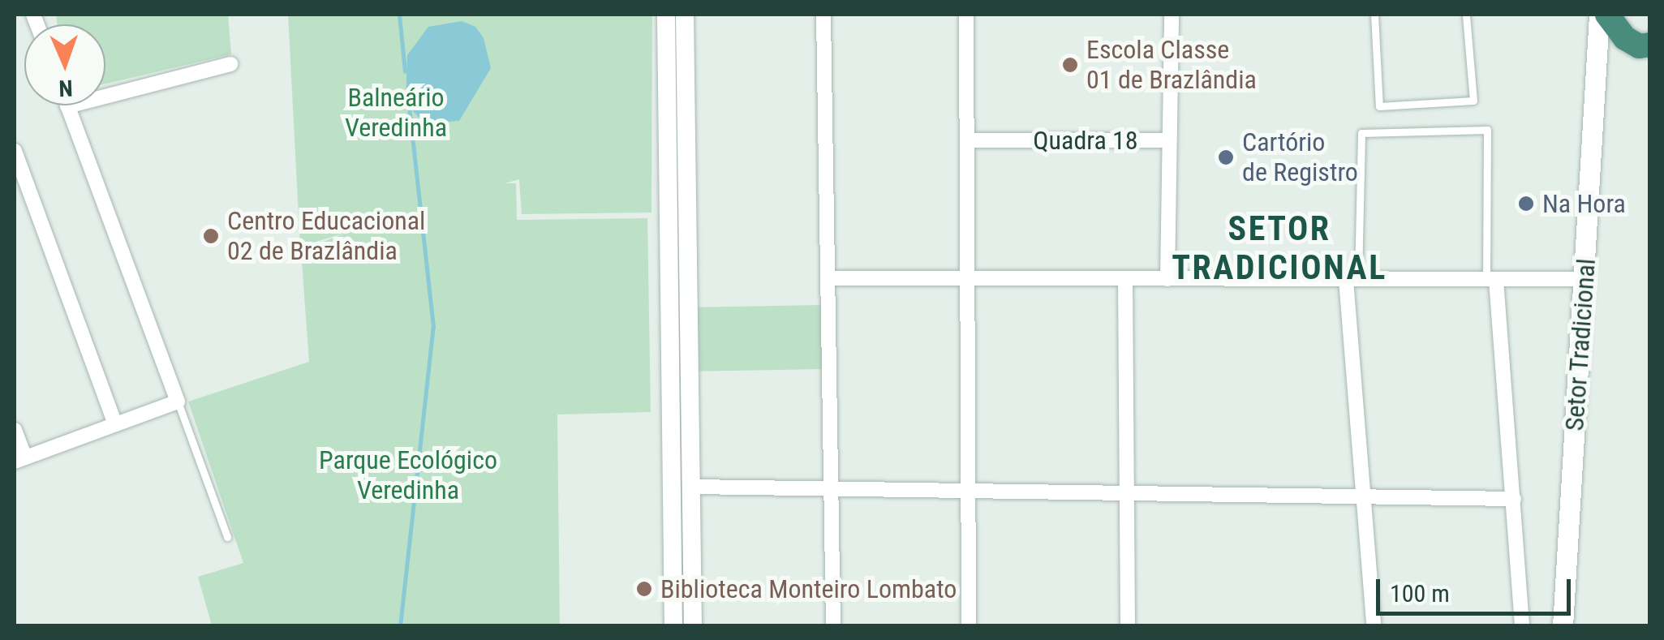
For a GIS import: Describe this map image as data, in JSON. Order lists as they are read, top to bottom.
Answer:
{
  "streets": {
    "main road": ["Setor Tradicional"],
    "street": ["Quadra 18"]
  },
  "districts": ["SETOR TRADICIONAL"],
  "parks": ["Balneário Veredinha", "Parque Ecológico Veredinha"],
  "places": [
    "Escola Classe 01 de Brazlândia",
    "Cartório de Registro",
    "Na Hora",
    "Centro Educacional 02 de Brazlândia",
    "Biblioteca Monteiro Lombato"
  ],
  "scale_bar": "100 m",
  "north": "bottom"
}
